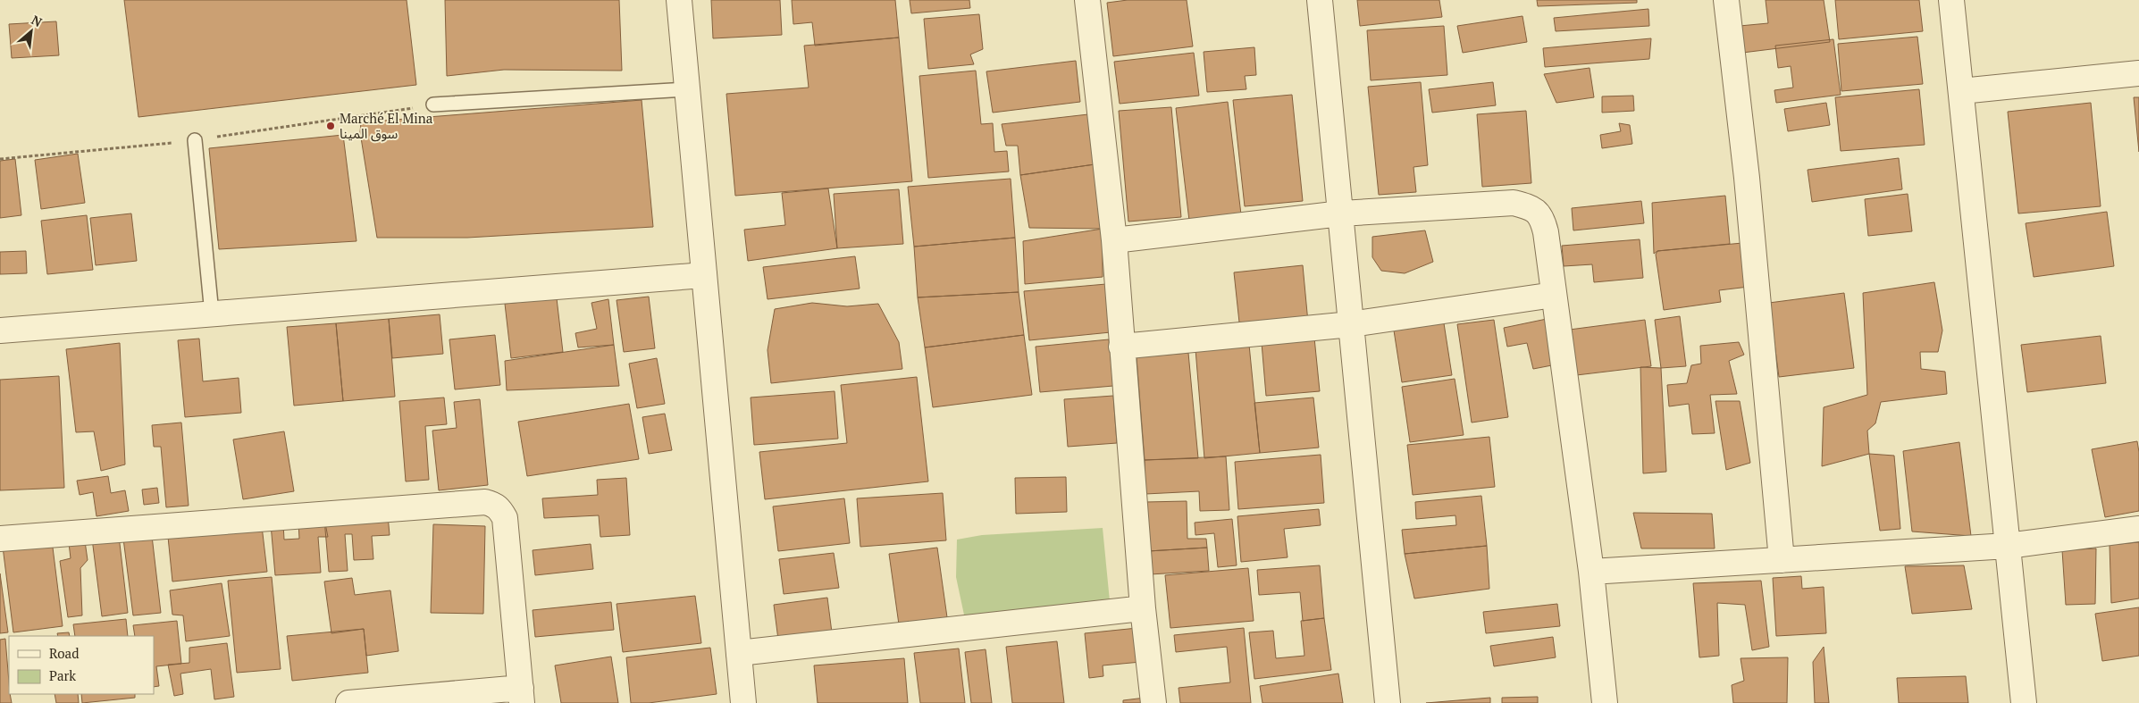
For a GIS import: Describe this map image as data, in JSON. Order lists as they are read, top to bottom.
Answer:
{
  "places": ["Marché El Mina سوق المينا"],
  "legend": ["Road", "Park"],
  "north": "top right"
}
